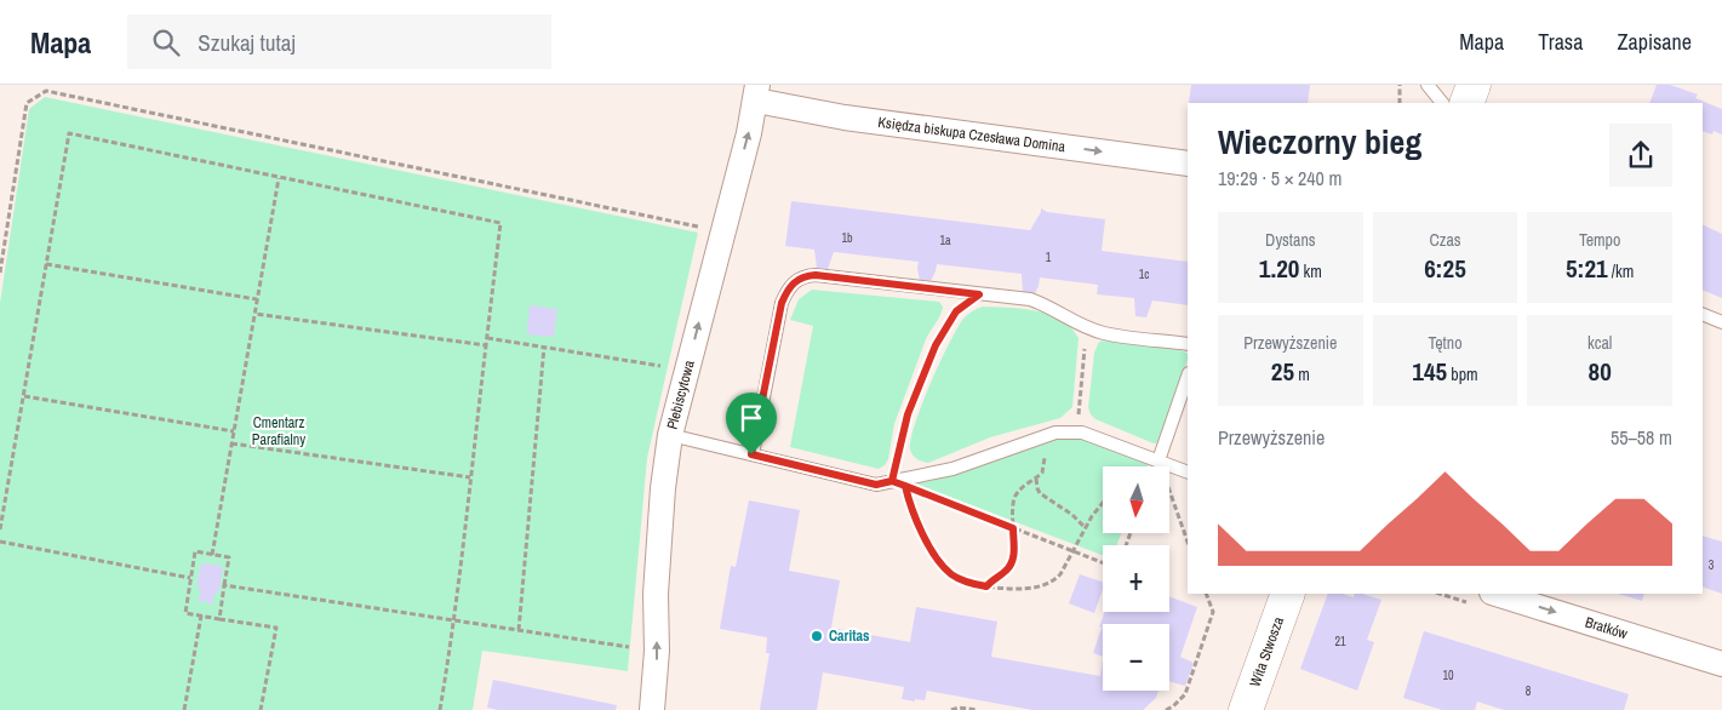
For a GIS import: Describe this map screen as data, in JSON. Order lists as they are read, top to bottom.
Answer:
{
  "streets": {
    "street": [
      "Księdza biskupa Czesława Domina",
      "Plebiscytowa",
      "Bratków",
      "Wita Stwosza"
    ]
  },
  "crossings": [
    ["Księdza biskupa Czesława Domina", "Plebiscytowa"]
  ],
  "one_way": ["Księdza biskupa Czesława Domina", "Plebiscytowa", "Bratków"],
  "parks": ["Cmentarz Parafialny"],
  "places": ["Caritas"],
  "house_numbers": [
    "1b",
    "1a",
    "1",
    "1c",
    "3",
    "21",
    "10",
    "8"
  ],
  "north": "bottom",
  "page": {
    "header": "Mapa",
    "search": "Szukaj tutaj",
    "nav": ["Mapa", "Trasa", "Zapisane"],
    "heading": ["Wieczorny bieg", "19:29 · 5 × 240 m"],
    "stats": [
      ["Dystans", "1.20 km"],
      ["Czas", "6:25"],
      ["Tempo", "5:21 /km"],
      ["Przewyższenie", "25 m"],
      ["Tętno", "145 bpm"],
      ["kcal", "80"]
    ],
    "chart": ["Przewyższenie", "55–58 m"],
    "map_buttons": ["+", "−"]
  }
}
